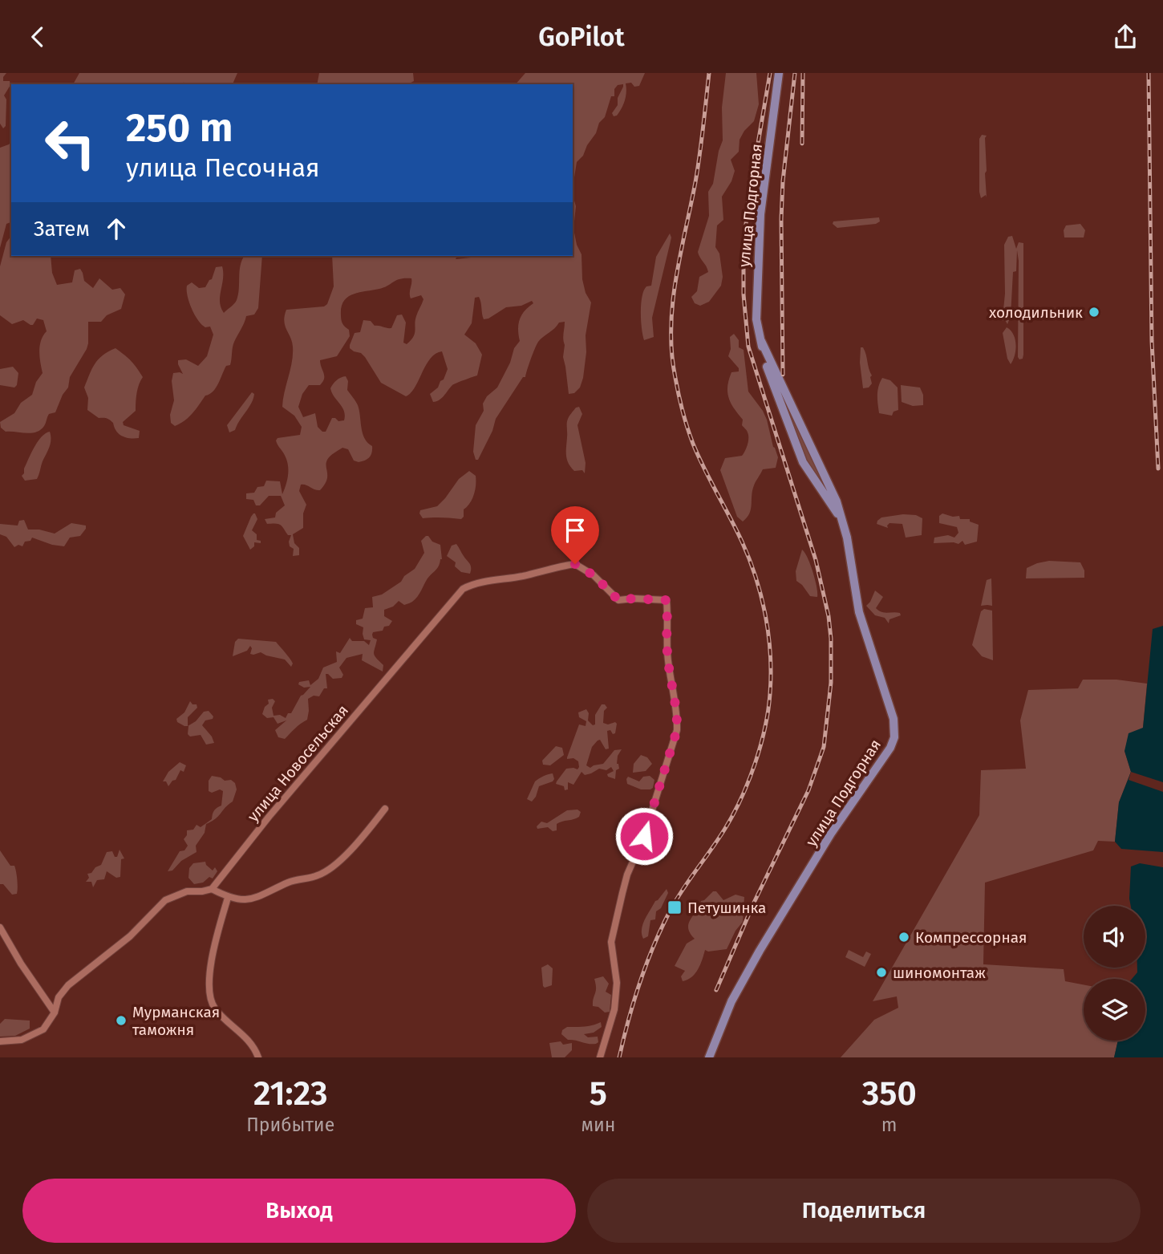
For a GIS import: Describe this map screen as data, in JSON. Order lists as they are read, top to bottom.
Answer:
{
  "streets": {
    "main road": ["улица Подгорная"],
    "street": ["улица Новосельская"]
  },
  "places": {
    "other": [
      "холодильник",
      "Компрессорная",
      "шиномонтаж",
      "Мурманская таможня"
    ],
    "transit": ["Петушинка"]
  },
  "page": {
    "header": "GoPilot",
    "turn": ["250 m", "улица Песочная"],
    "then": "Затем",
    "eta": [
      "21:23",
      "Прибытие",
      "5",
      "мин",
      "350",
      "m"
    ],
    "buttons": ["Выход", "Поделиться"]
  }
}
